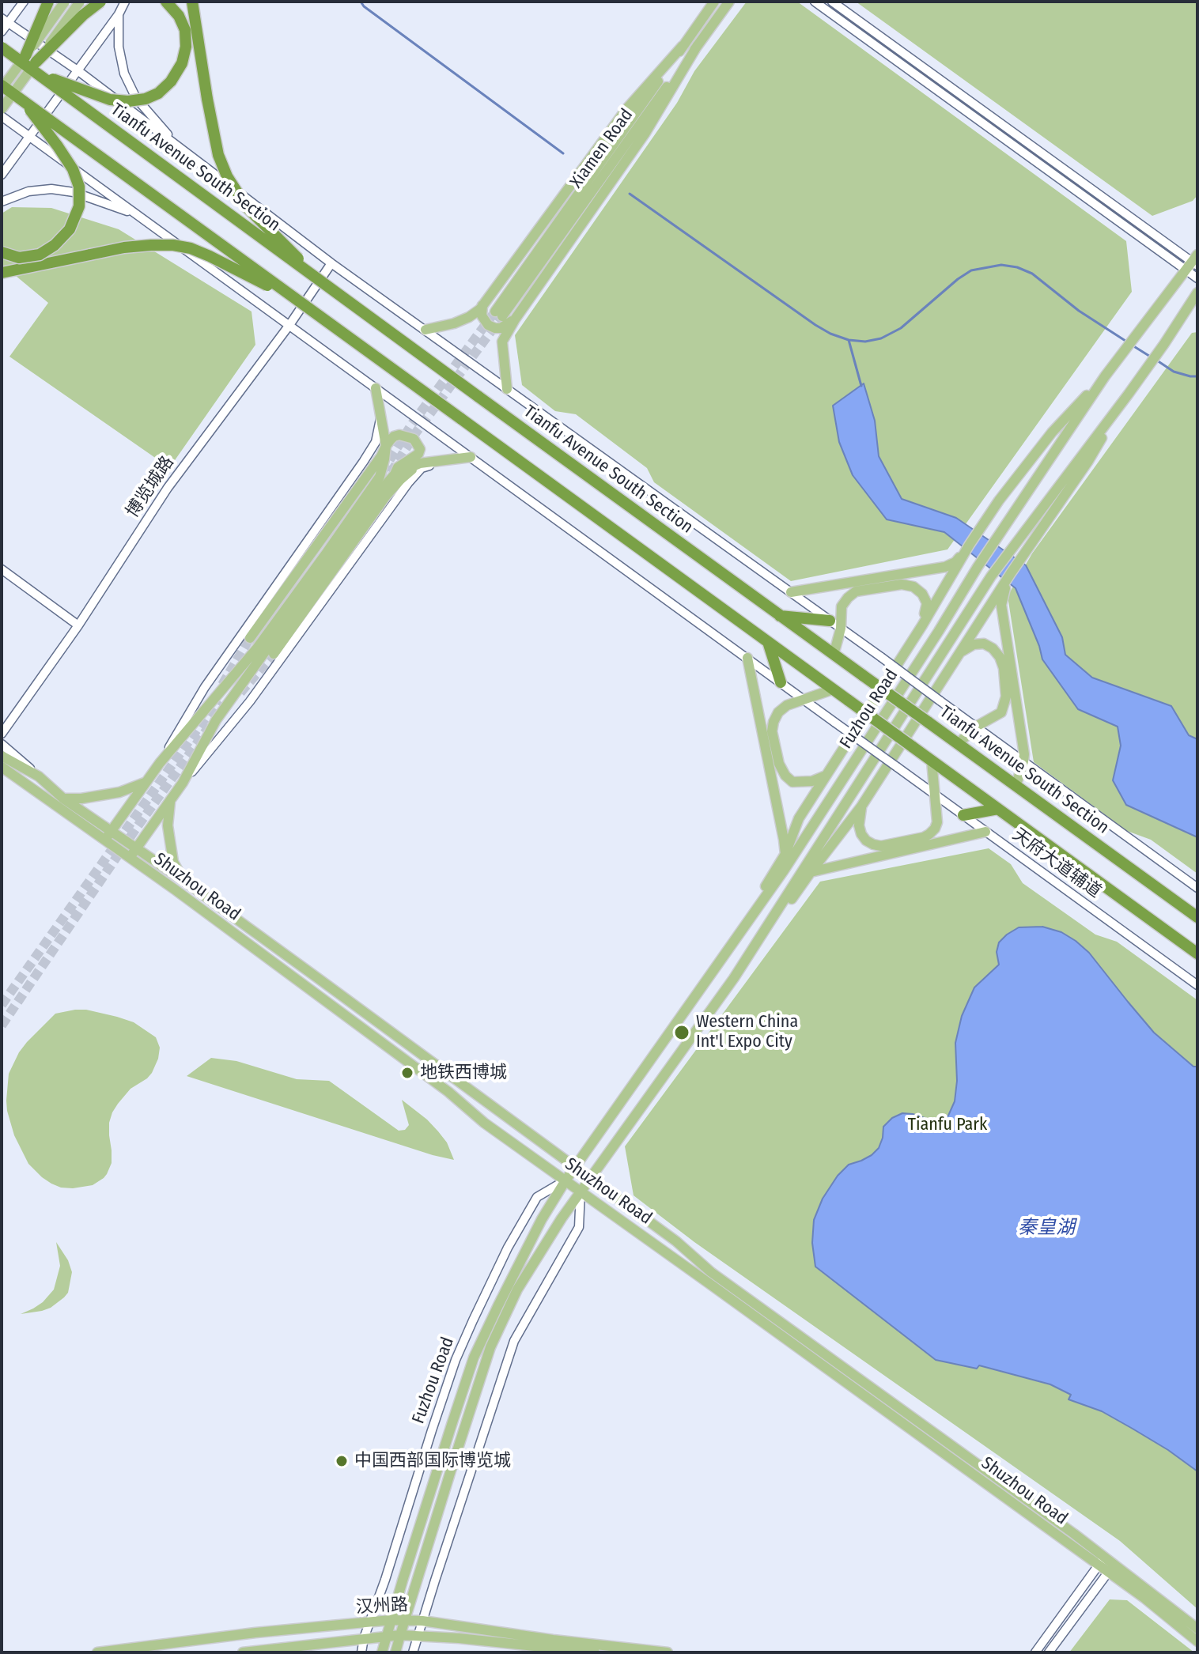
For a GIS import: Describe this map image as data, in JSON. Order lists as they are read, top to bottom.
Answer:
{
  "streets": {
    "highway": ["Tianfu Avenue South Section"],
    "main road": [
      "Xiamen Road",
      "Fuzhou Road",
      "Shuzhou Road",
      "汉州路"
    ],
    "street": ["博览城路", "天府大道辅道"]
  },
  "crossings": [
    ["博览城路", "天府大道辅道"],
    ["Fuzhou Road", "Shuzhou Road"],
    ["Fuzhou Road", "汉州路"]
  ],
  "water": ["秦皇湖"],
  "parks": ["Tianfu Park"],
  "places": ["Western China Int'l Expo City", "地铁西博城", "中国西部国际博览城"]
}
